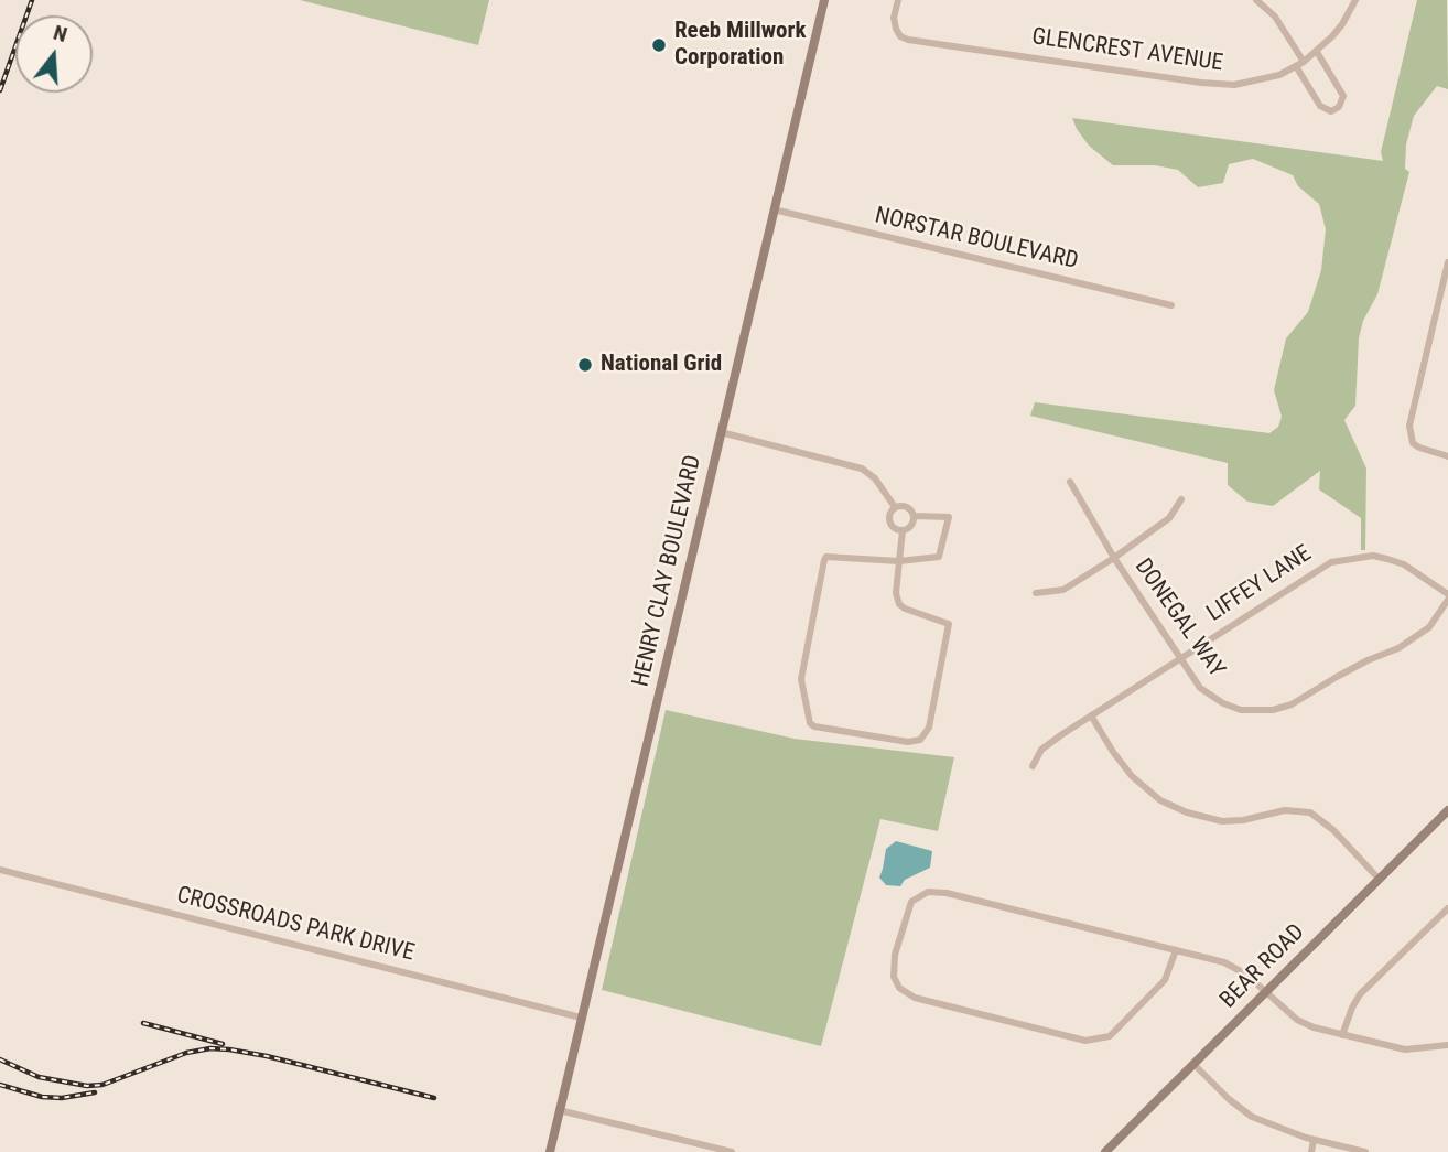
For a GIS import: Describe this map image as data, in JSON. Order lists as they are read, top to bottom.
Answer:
{
  "streets": {
    "main road": ["HENRY CLAY BOULEVARD", "BEAR ROAD"],
    "street": [
      "GLENCREST AVENUE",
      "NORSTAR BOULEVARD",
      "LIFFEY LANE",
      "DONEGAL WAY",
      "CROSSROADS PARK DRIVE"
    ]
  },
  "crossings": [
    ["NORSTAR BOULEVARD", "HENRY CLAY BOULEVARD"],
    ["HENRY CLAY BOULEVARD", "CROSSROADS PARK DRIVE"],
    ["LIFFEY LANE", "DONEGAL WAY"]
  ],
  "places": ["Reeb Millwork Corporation", "National Grid"],
  "north": "top"
}
